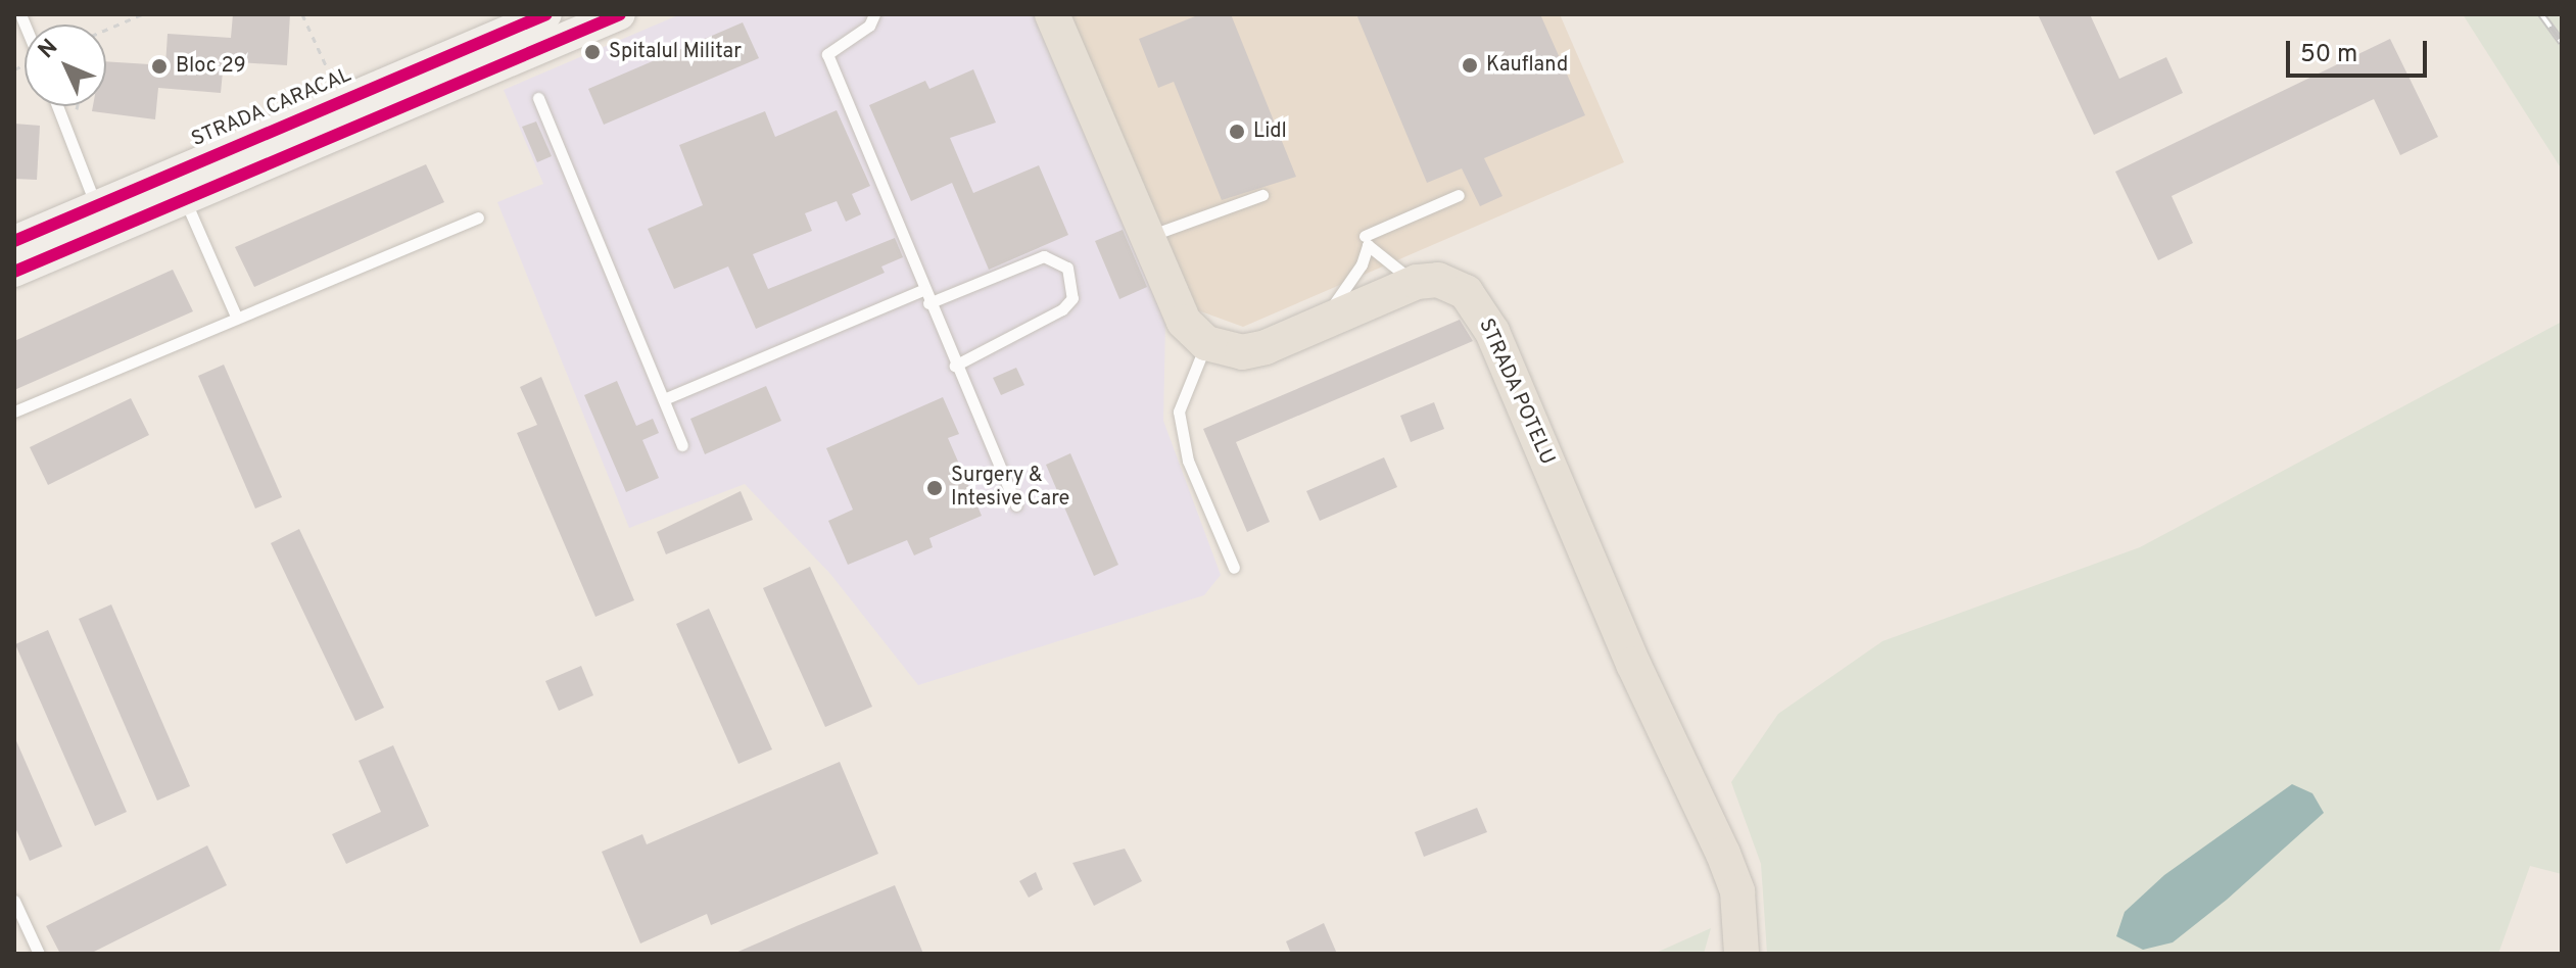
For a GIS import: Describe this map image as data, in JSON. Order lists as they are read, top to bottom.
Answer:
{
  "streets": {
    "main road": ["STRADA CARACAL", "STRADA POTELU"]
  },
  "places": [
    "Spitalul Militar",
    "Kaufland",
    "Bloc 29",
    "Lidl",
    "Surgery & Intesive Care"
  ],
  "scale_bar": "50 m",
  "north": "top left"
}
